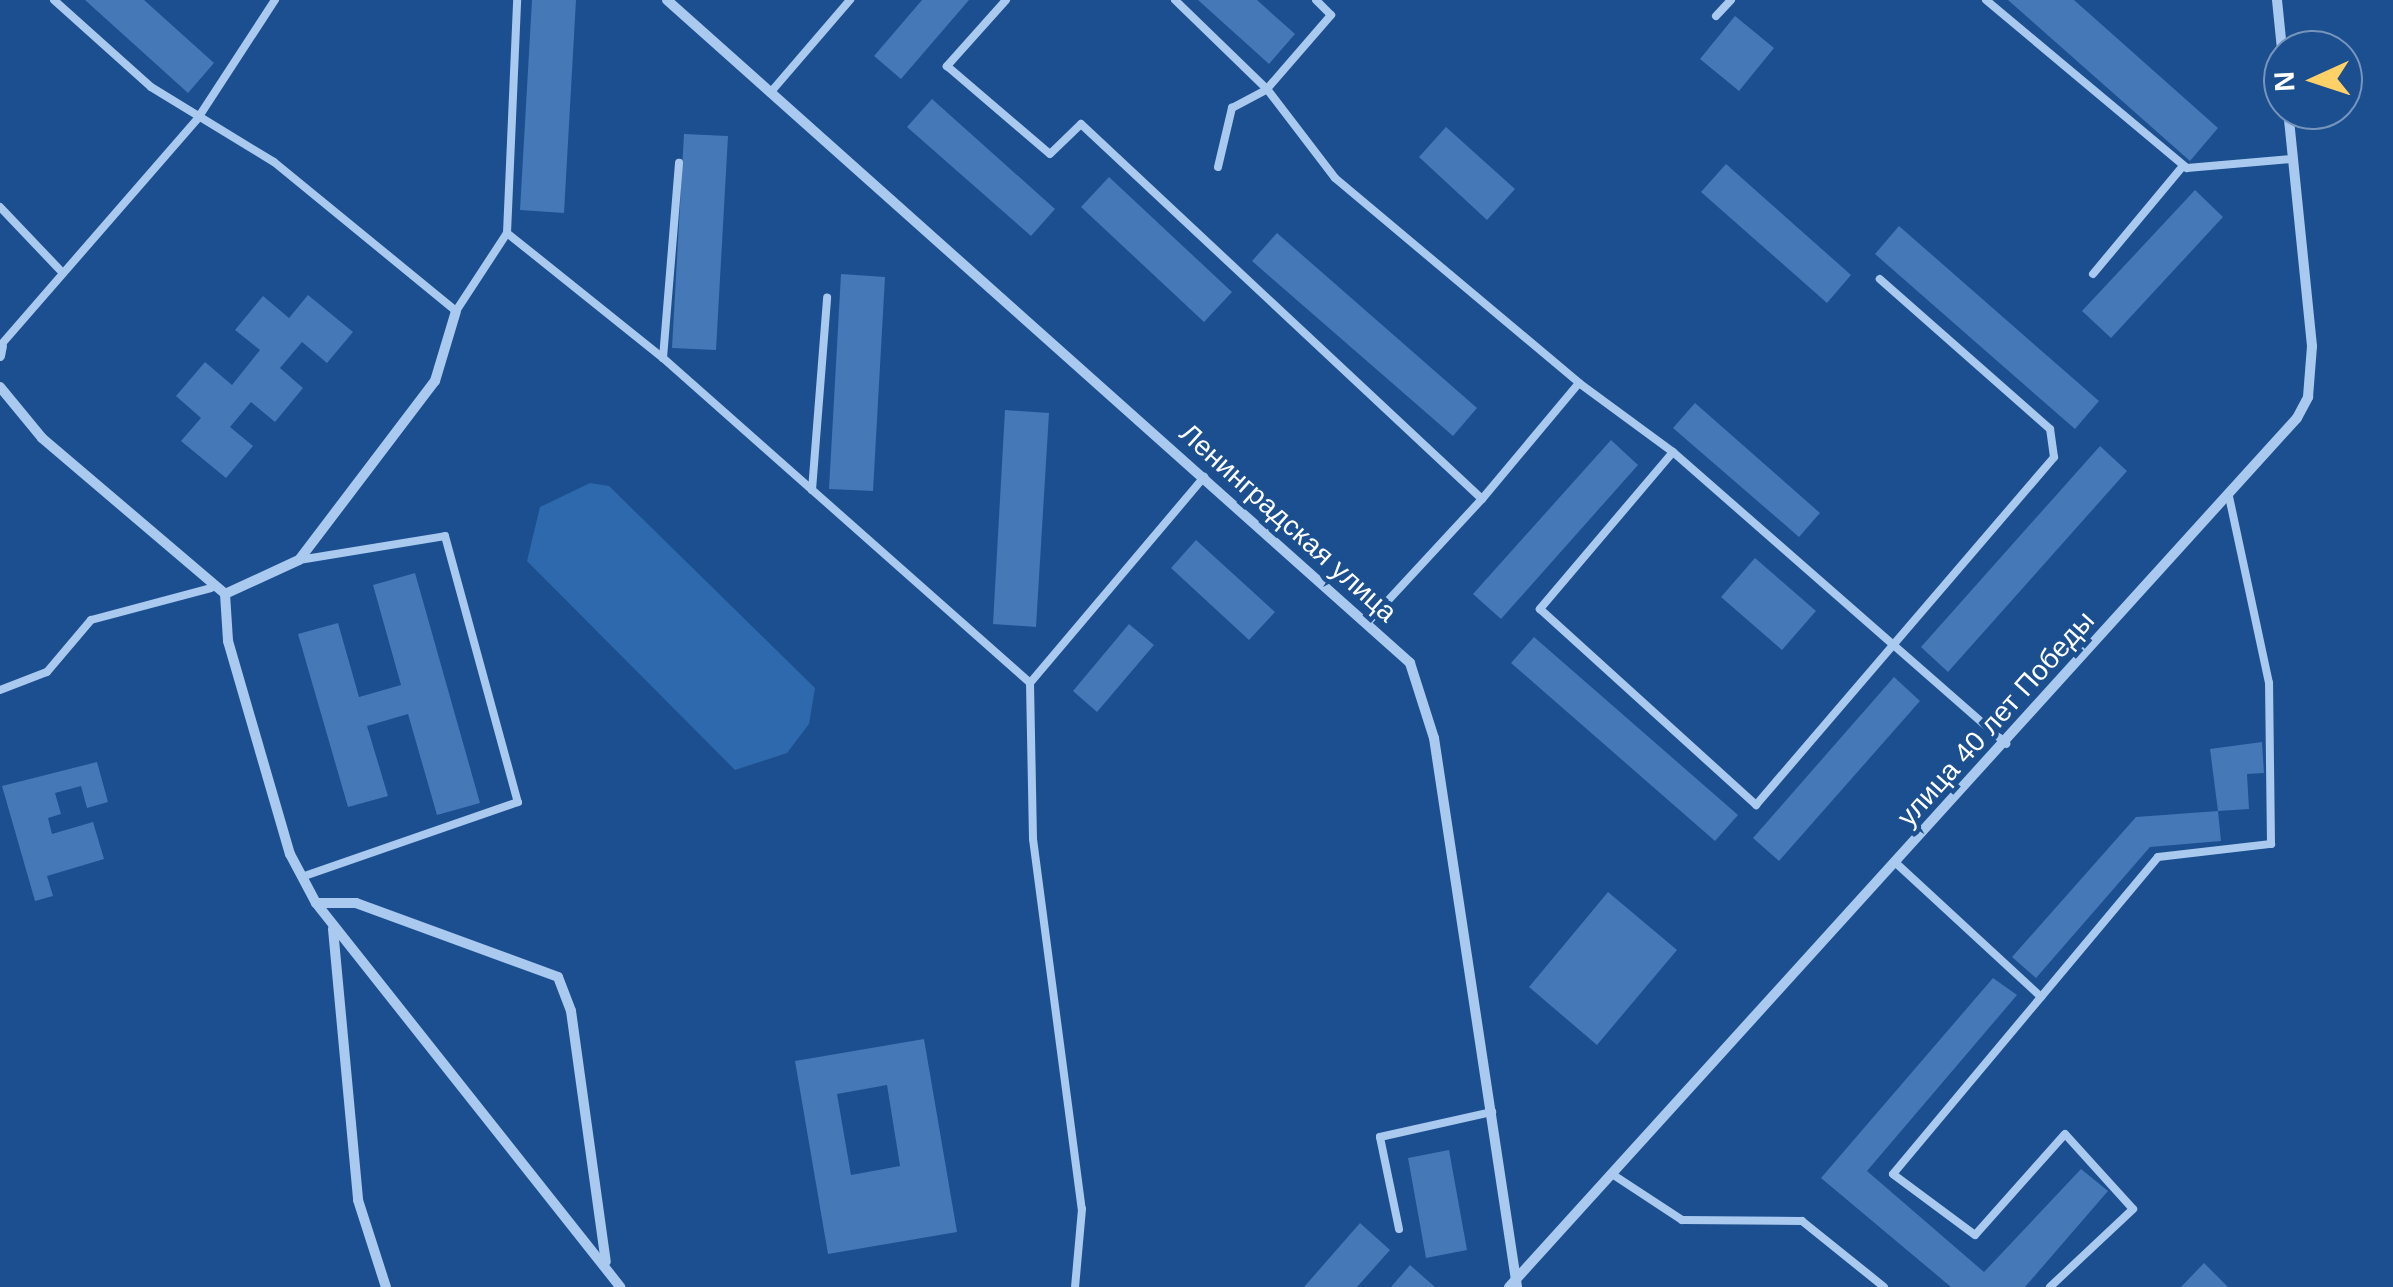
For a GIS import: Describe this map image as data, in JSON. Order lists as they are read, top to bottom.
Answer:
{
  "streets": {
    "street": ["Ленинградская улица", "улица 40 лет Победы"]
  },
  "crossings": [
    ["Ленинградская улица", "улица 40 лет Победы"]
  ],
  "north": "left"
}
